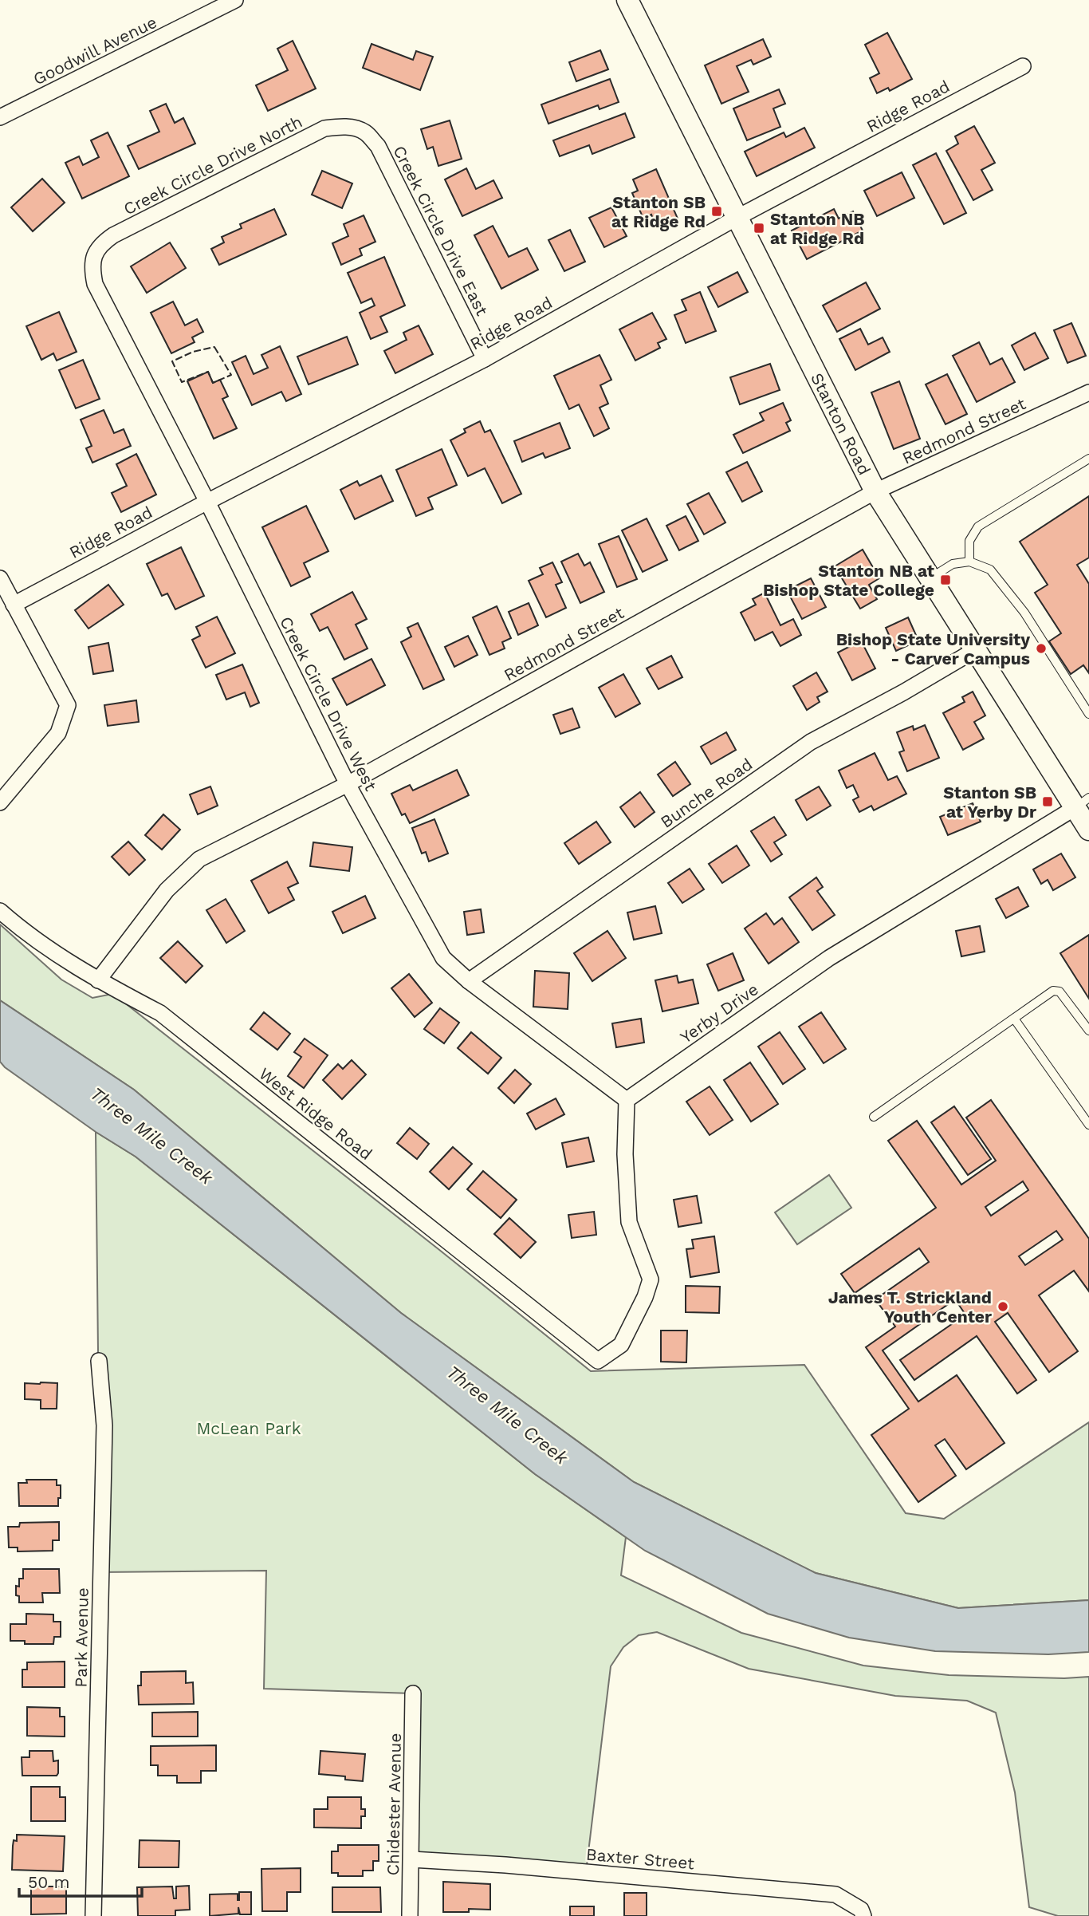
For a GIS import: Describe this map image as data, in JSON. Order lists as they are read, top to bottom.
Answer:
{
  "streets": {
    "street": [
      "Goodwill Avenue",
      "Ridge Road",
      "Creek Circle Drive North",
      "Creek Circle Drive East",
      "Stanton Road",
      "Redmond Street",
      "Creek Circle Drive West",
      "Bunche Road",
      "Yerby Drive",
      "West Ridge Road",
      "Park Avenue",
      "Chidester Avenue",
      "Baxter Street"
    ]
  },
  "crossings": [
    ["Ridge Road", "Creek Circle Drive East"],
    ["Ridge Road", "Stanton Road"],
    ["Ridge Road", "Creek Circle Drive West"],
    ["Creek Circle Drive North", "Creek Circle Drive East"],
    ["Creek Circle Drive North", "Creek Circle Drive West"],
    ["Stanton Road", "Redmond Street"],
    ["Stanton Road", "Bunche Road"],
    ["Stanton Road", "Yerby Drive"],
    ["Redmond Street", "Creek Circle Drive West"],
    ["Redmond Street", "West Ridge Road"],
    ["Creek Circle Drive West", "Bunche Road"],
    ["Creek Circle Drive West", "Yerby Drive"],
    ["Creek Circle Drive West", "West Ridge Road"],
    ["Yerby Drive", "West Ridge Road"],
    ["Chidester Avenue", "Baxter Street"]
  ],
  "water": ["Three Mile Creek"],
  "parks": ["McLean Park"],
  "places": {
    "transit": [
      "Stanton SB at Ridge Rd",
      "Stanton NB at Ridge Rd",
      "Stanton NB at Bishop State College",
      "Stanton SB at Yerby Dr"
    ],
    "other": ["Bishop State University - Carver Campus", "James T. Strickland Youth Center"]
  },
  "scale_bar": "50 m"
}
